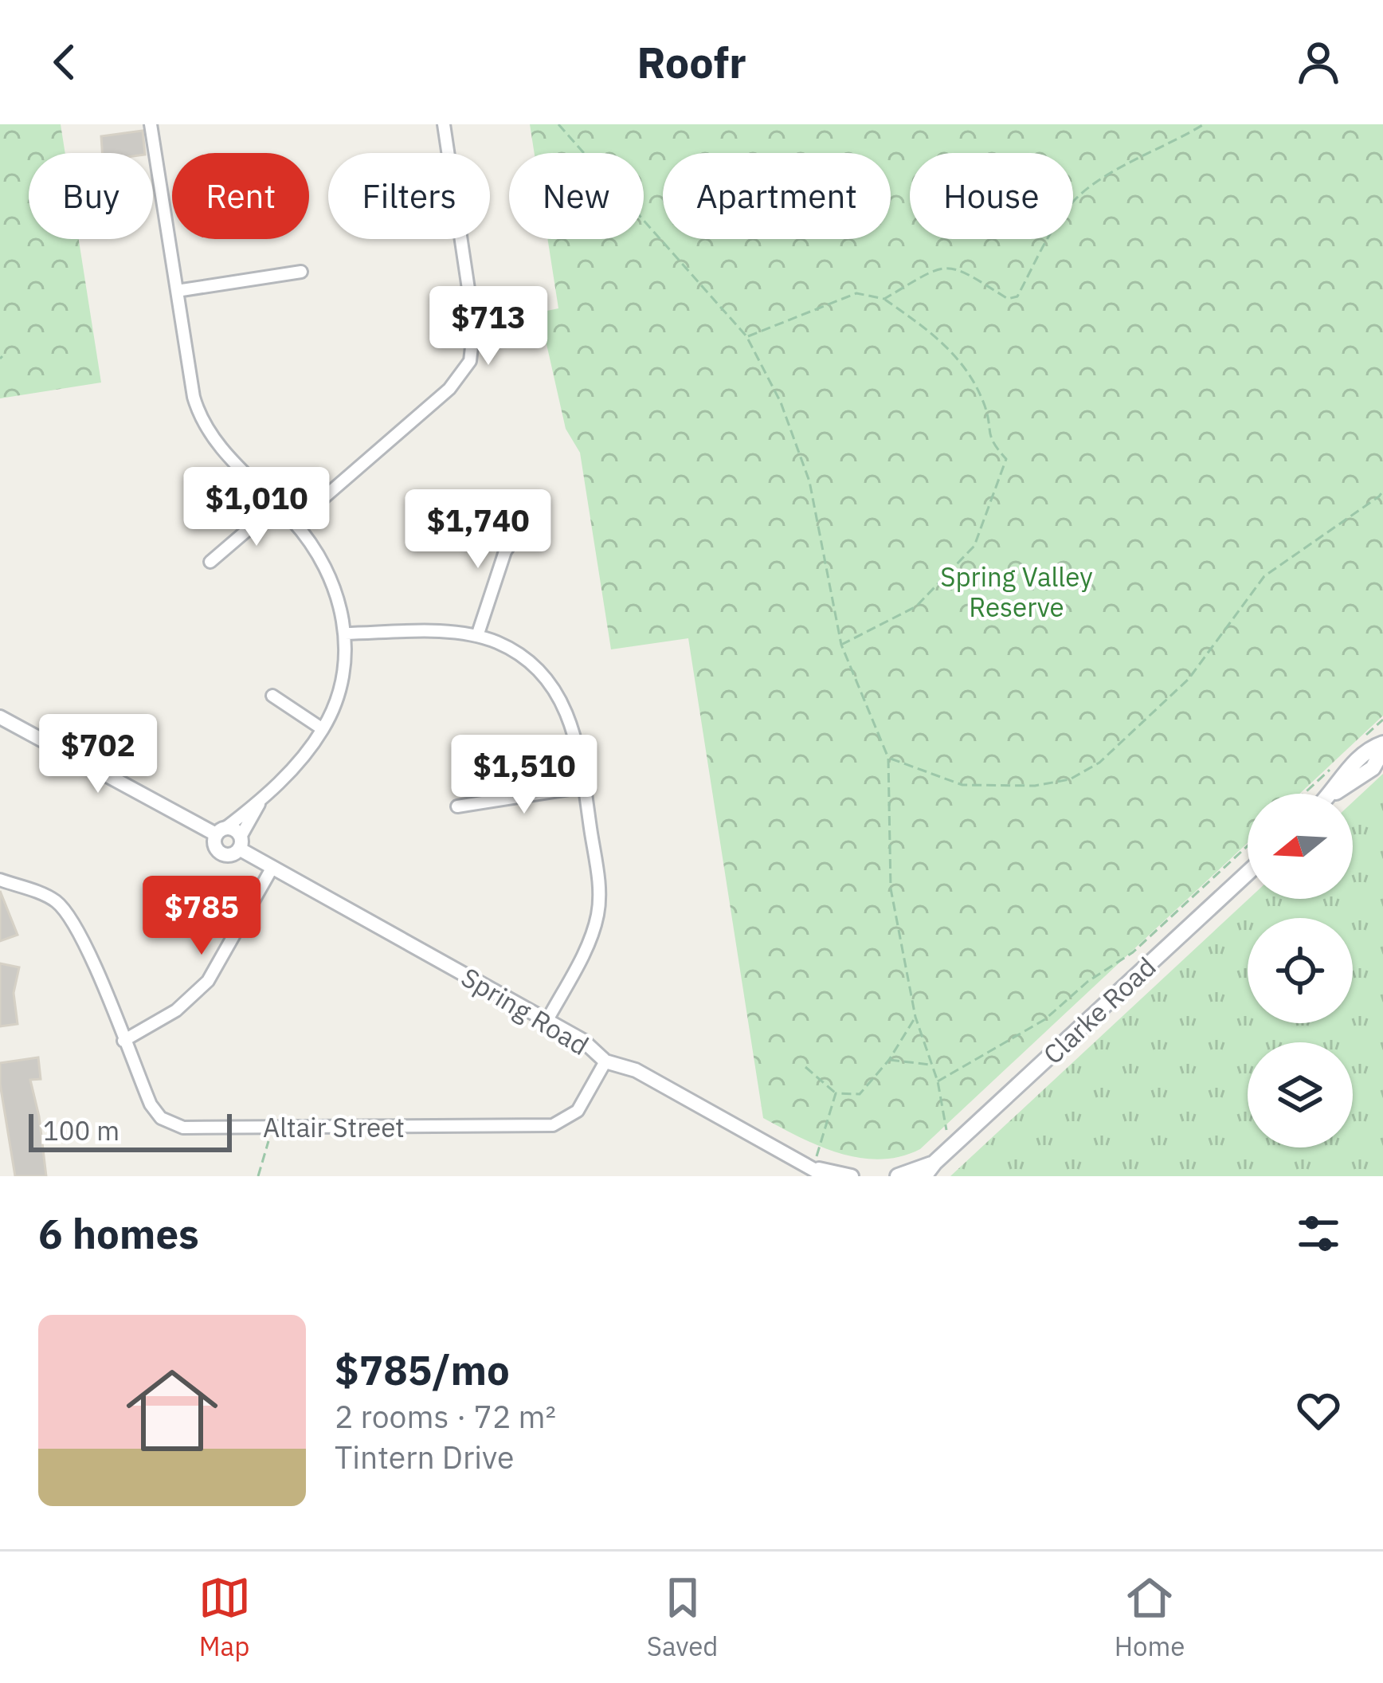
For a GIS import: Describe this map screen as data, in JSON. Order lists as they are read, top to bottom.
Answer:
{
  "streets": {
    "main road": ["Clarke Road"],
    "street": ["Spring Road", "Altair Street"]
  },
  "crossings": [
    ["Spring Road", "Altair Street"]
  ],
  "parks": ["Spring Valley Reserve"],
  "scale_bar": "100 m",
  "north": "left",
  "page": {
    "header": "Roofr",
    "chip": [
      "Buy",
      "Rent",
      "Filters",
      "New",
      "Apartment",
      "House"
    ],
    "price": [
      "$713",
      "$1,010",
      "$1,740",
      "$702",
      "$1,510",
      "$785"
    ],
    "scale": "100 m",
    "heading": "6 homes",
    "list": [
      {
        "name": "$785/mo",
        "note": "2 rooms · 72 m² · Tintern Drive"
      }
    ],
    "tabs": ["Map", "Saved", "Home"]
  }
}
